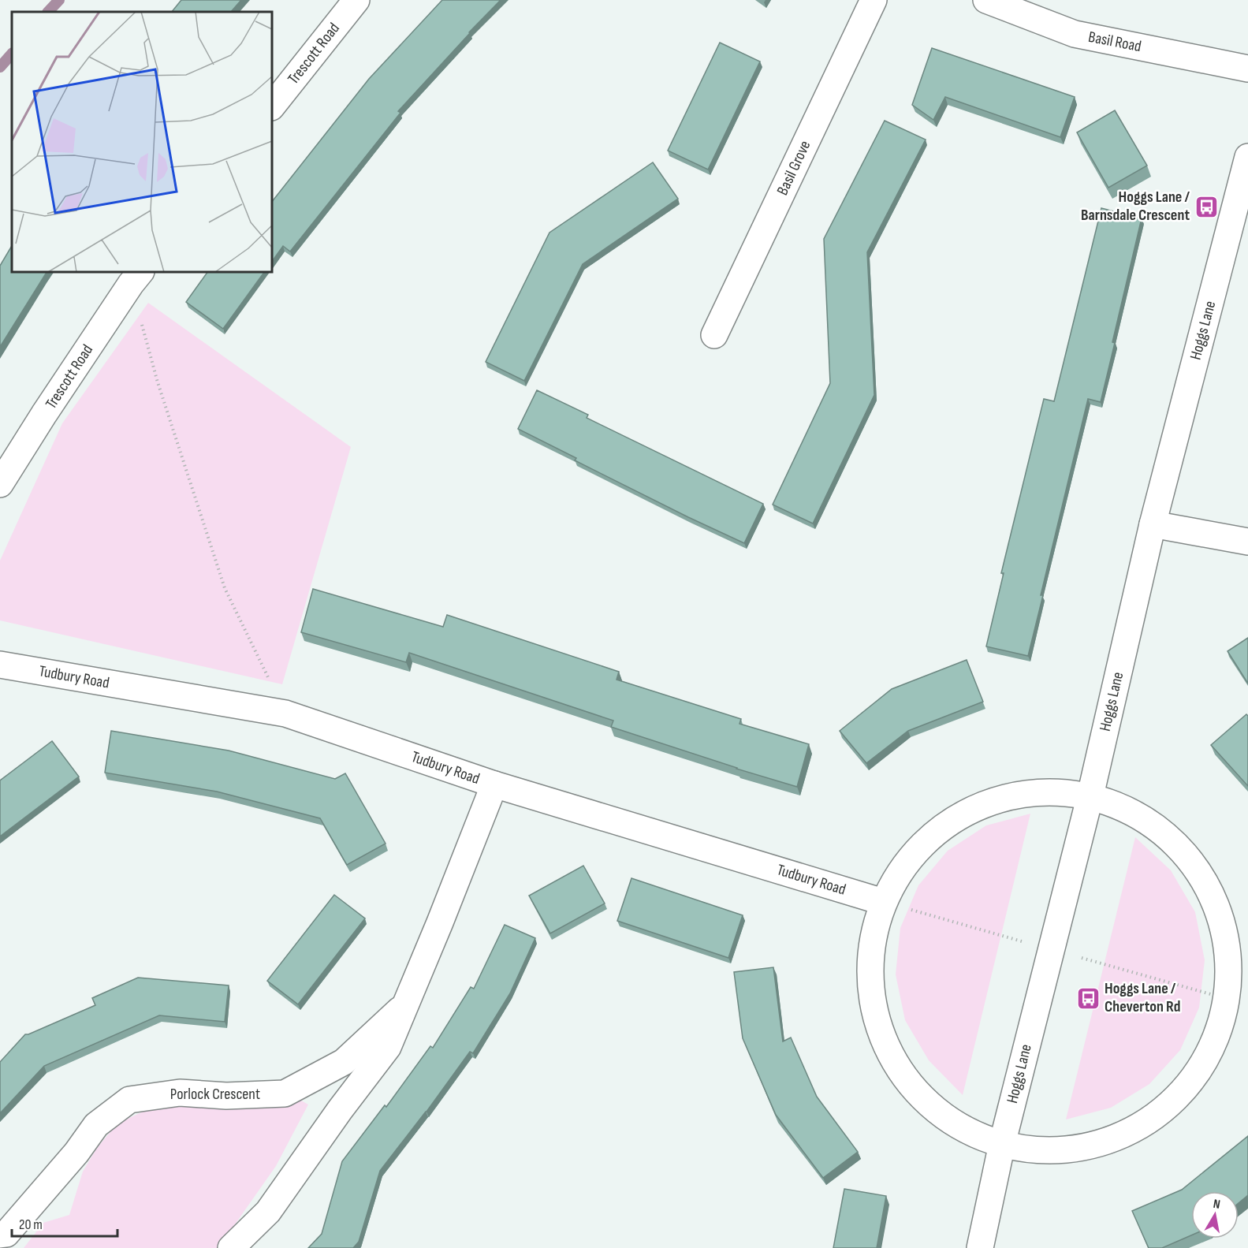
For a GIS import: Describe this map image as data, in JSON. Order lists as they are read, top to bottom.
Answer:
{
  "streets": {
    "street": [
      "Basil Road",
      "Trescott Road",
      "Basil Grove",
      "Hoggs Lane",
      "Tudbury Road",
      "Porlock Crescent"
    ]
  },
  "crossings": [
    ["Tudbury Road", "Porlock Crescent"]
  ],
  "places": {
    "bus stop": ["Hoggs Lane / Barnsdale Crescent", "Hoggs Lane / Cheverton Rd"]
  },
  "scale_bar": "20 m",
  "north": "top"
}
